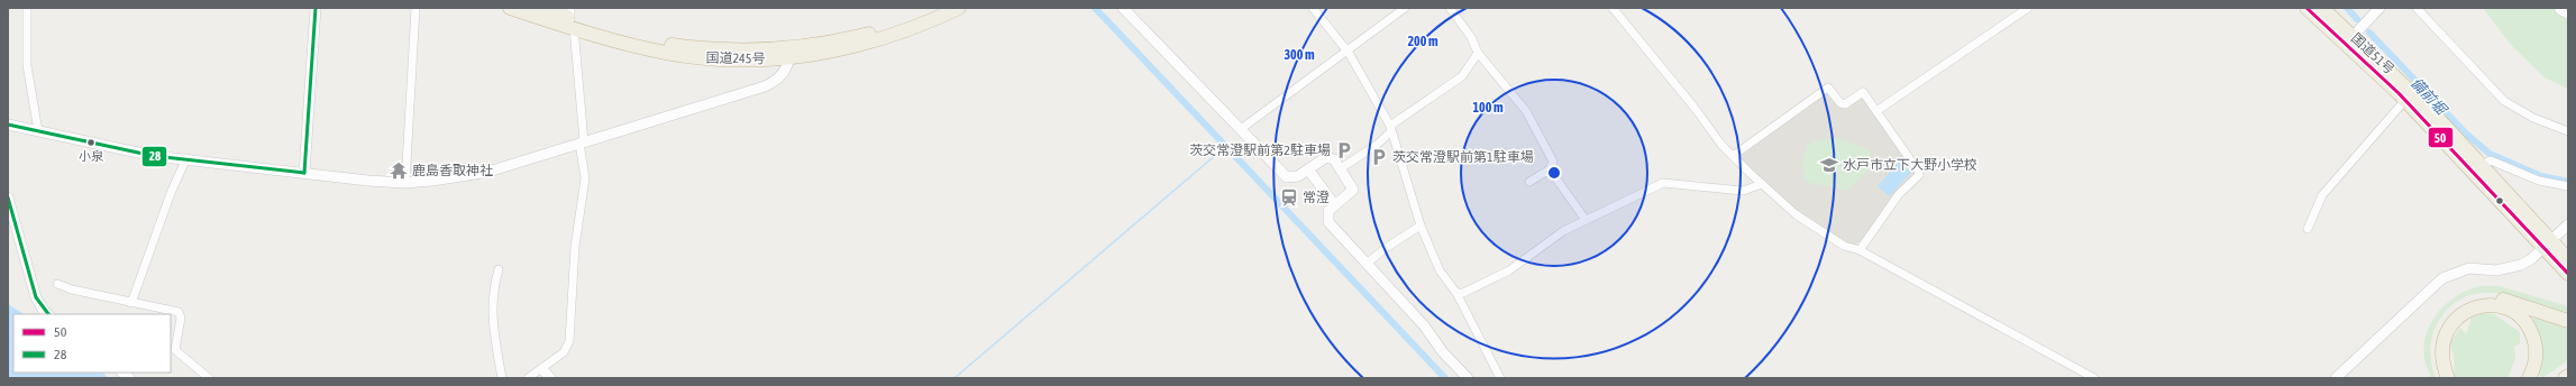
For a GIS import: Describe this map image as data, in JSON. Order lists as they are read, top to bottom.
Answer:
{
  "streets": {
    "highway": ["国道51号", "国道245号"]
  },
  "water": ["備前堀"],
  "places": {
    "other": ["小泉"],
    "parking": ["茨交常澄駅前第2駐車場", "茨交常澄駅前第1駐車場"],
    "school or university": ["水戸市立下大野小学校"],
    "temple": ["鹿島香取神社"],
    "station": ["常澄"]
  },
  "lines": ["transit line 50", "transit line 28"],
  "legend": ["50", "28"],
  "rings": ["200 m", "300 m", "100 m"]
}
